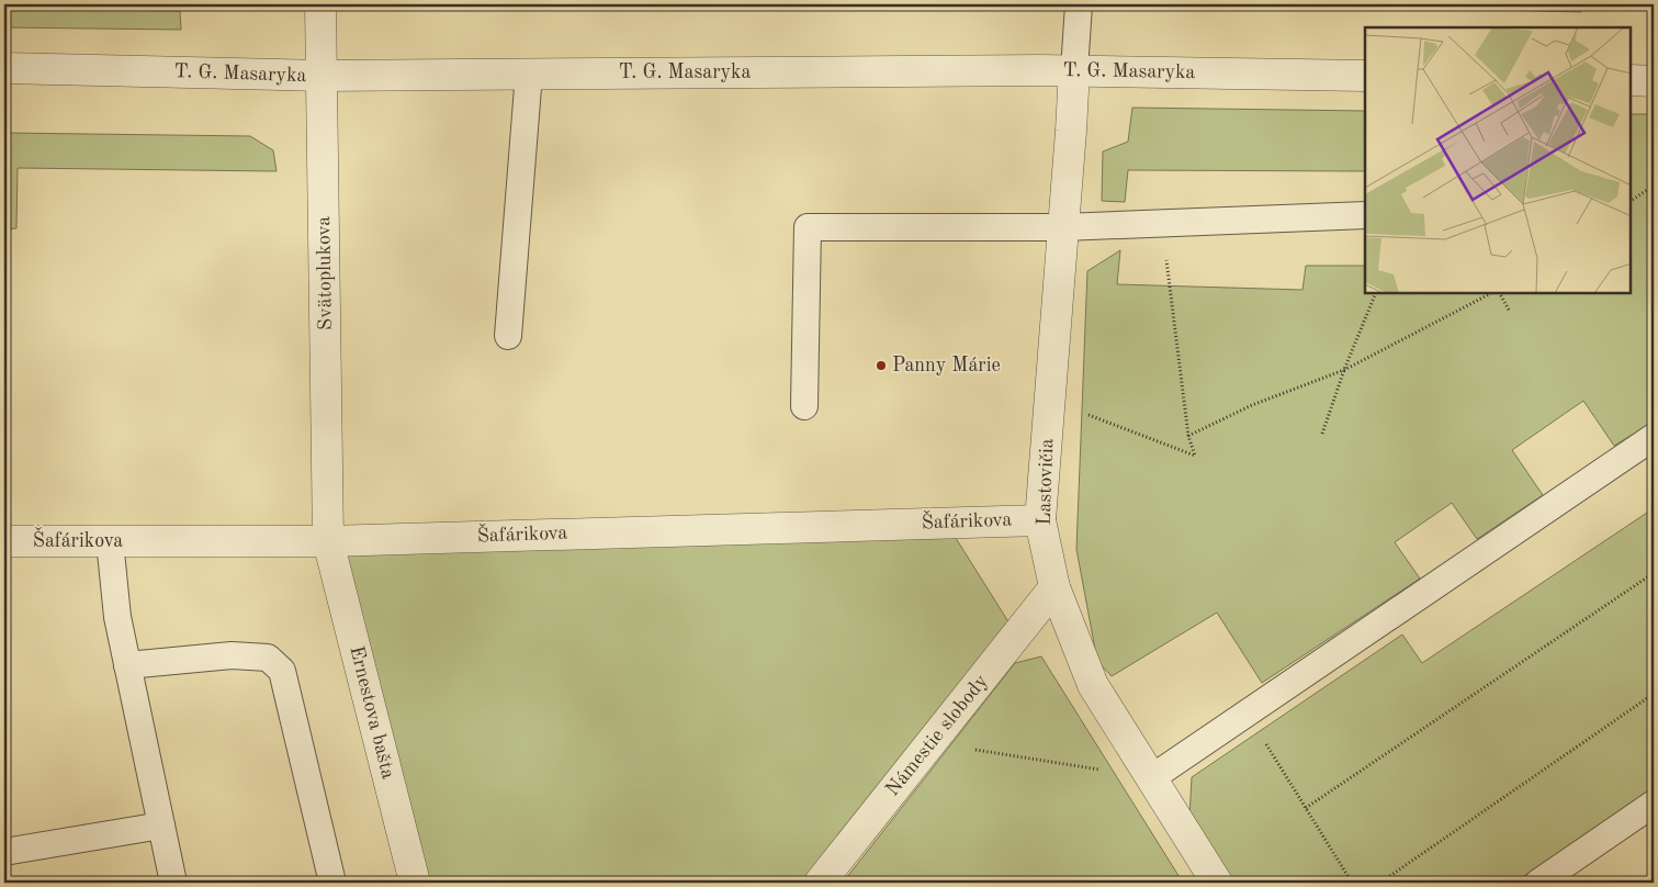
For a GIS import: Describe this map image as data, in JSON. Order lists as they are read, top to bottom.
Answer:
{
  "streets": {
    "street": [
      "T. G. Masaryka",
      "Svätoplukova",
      "Lastovičia",
      "Šafárikova",
      "Ernestova bašta",
      "Námestie slobody"
    ]
  },
  "crossings": [
    ["T. G. Masaryka", "Svätoplukova"],
    ["T. G. Masaryka", "Lastovičia"],
    ["Svätoplukova", "Šafárikova"],
    ["Svätoplukova", "Ernestova bašta"],
    ["Lastovičia", "Šafárikova"],
    ["Lastovičia", "Námestie slobody"],
    ["Šafárikova", "Ernestova bašta"]
  ],
  "places": ["Panny Márie"]
}
